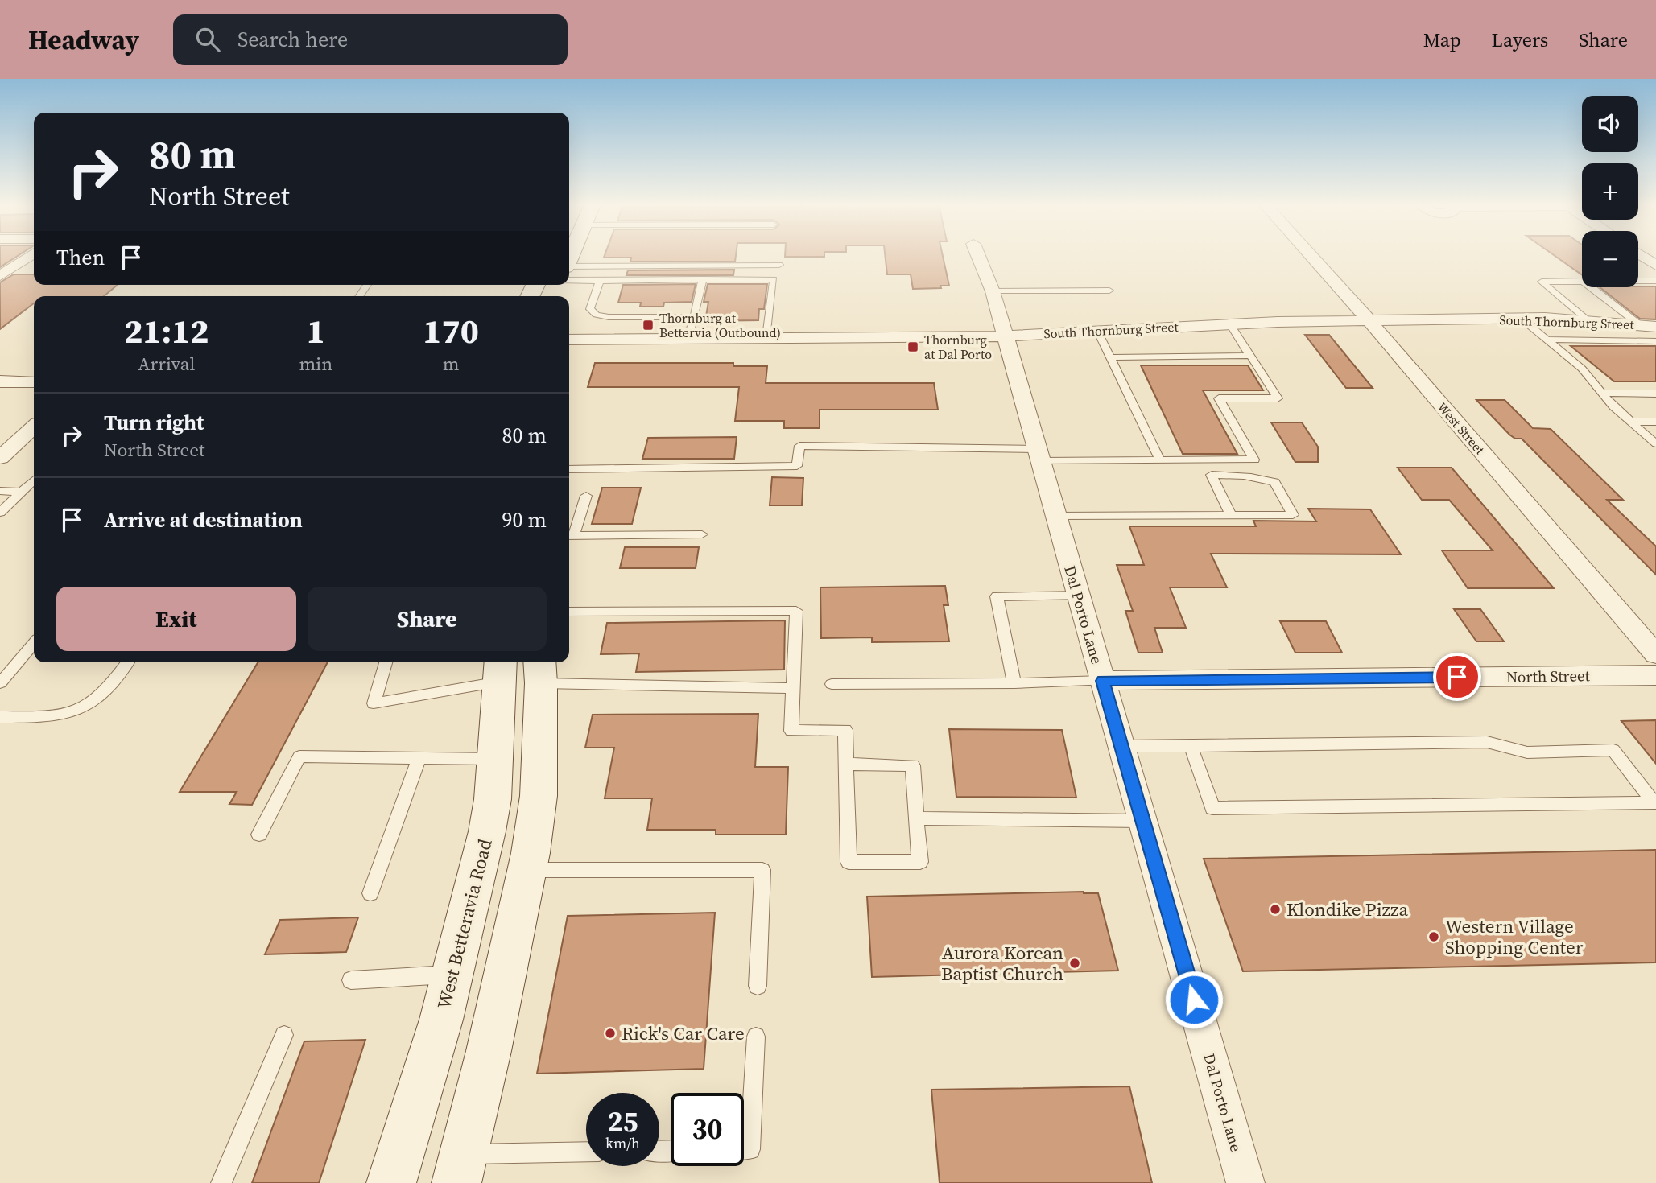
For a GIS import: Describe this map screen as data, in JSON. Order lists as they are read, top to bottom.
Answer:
{
  "streets": {
    "main road": ["West Betteravia Road"],
    "street": [
      "South Thornburg Street",
      "West Street",
      "Dal Porto Lane",
      "North Street"
    ]
  },
  "crossings": [
    ["South Thornburg Street", "West Street"],
    ["South Thornburg Street", "Dal Porto Lane"],
    ["Dal Porto Lane", "North Street"]
  ],
  "places": {
    "transit": ["Thornburg at Bettervia (Outbound)", "Thornburg at Dal Porto"],
    "other": [
      "Klondike Pizza",
      "Western Village Shopping Center",
      "Aurora Korean Baptist Church",
      "Rick's Car Care"
    ]
  },
  "page": {
    "header": "Headway",
    "search": "Search here",
    "nav": ["Map", "Layers", "Share"],
    "map_buttons": ["+", "−"],
    "turn": ["80 m", "North Street"],
    "then": "Then",
    "eta": [
      "21:12",
      "Arrival",
      "1",
      "min",
      "170",
      "m"
    ],
    "list": [
      {
        "name": "Turn right",
        "note": "North Street",
        "value": "80 m"
      },
      {
        "name": "Arrive at destination",
        "value": "90 m"
      }
    ],
    "buttons": ["Exit", "Share"],
    "speed": "25 km/h",
    "limit": "30"
  }
}
